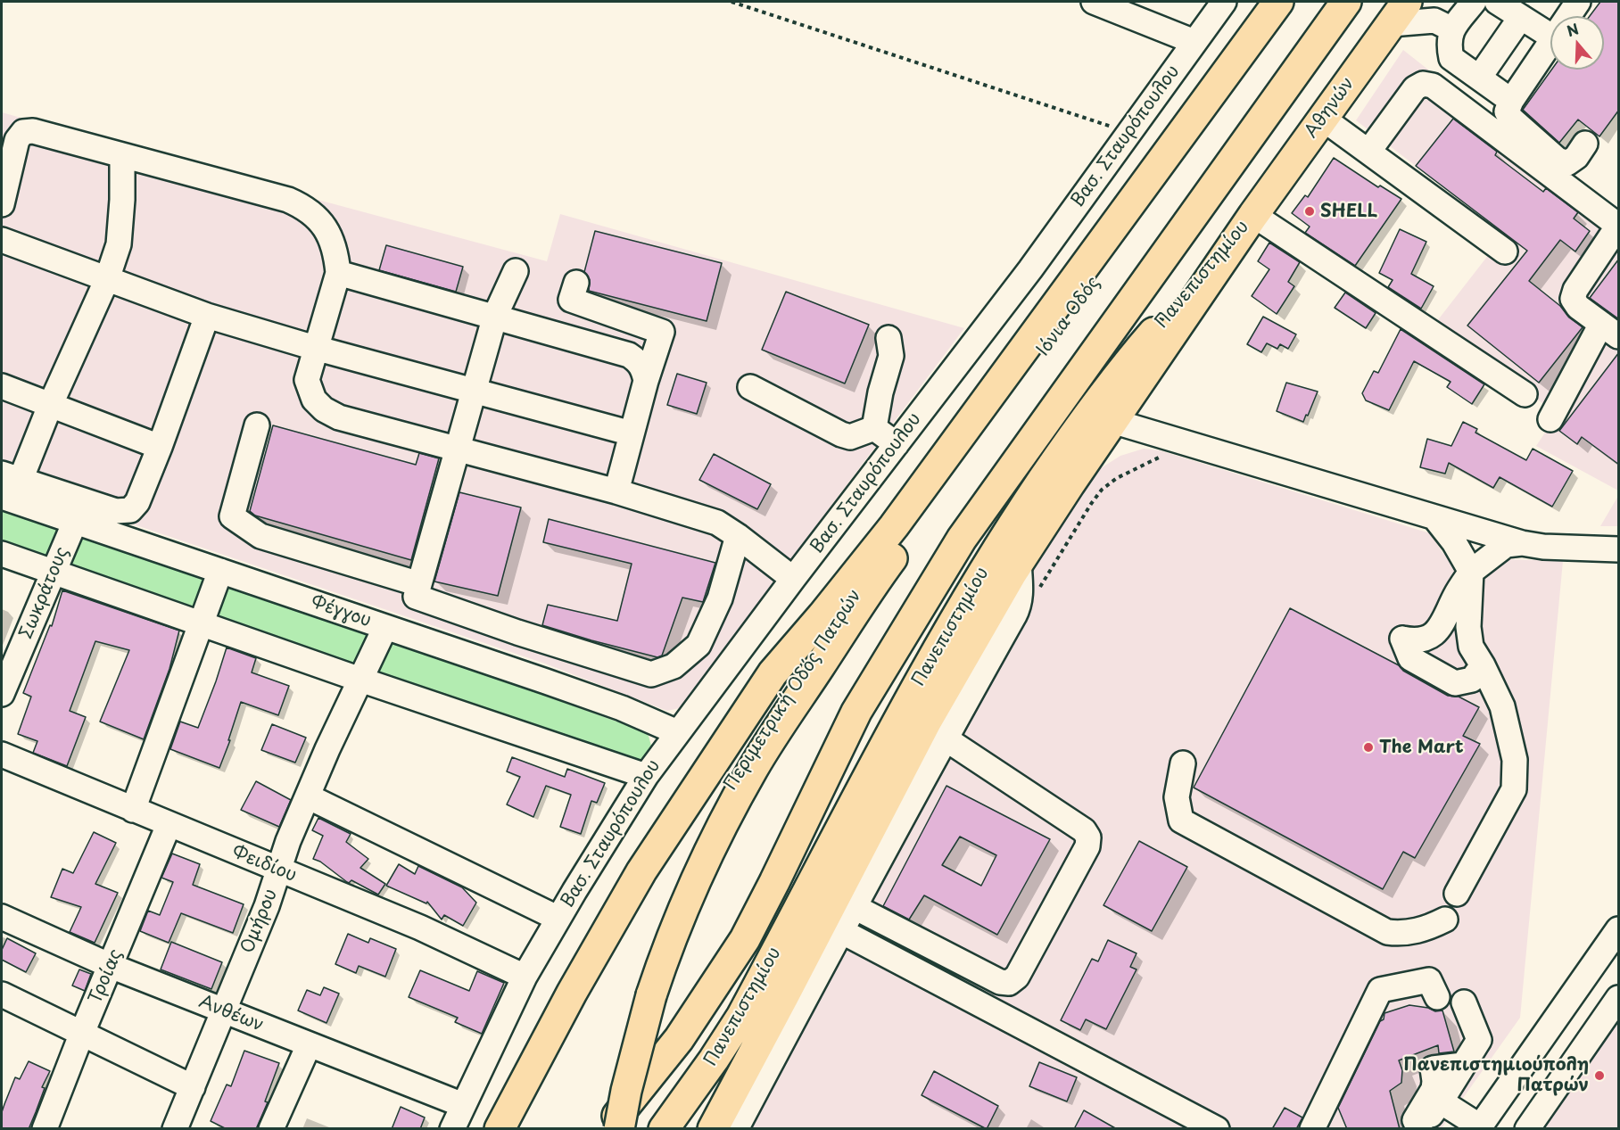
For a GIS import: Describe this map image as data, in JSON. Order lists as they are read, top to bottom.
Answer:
{
  "streets": {
    "main road": [
      "Αθηνών",
      "Πανεπιστημίου",
      "Ιόνια Οδός",
      "Περιμετρική Οδός Πατρών"
    ],
    "street": [
      "Βασ. Σταυρόπουλου",
      "Σωκράτους",
      "Φέγγου",
      "Φειδίου",
      "Ομήρου",
      "Τροίας",
      "Ανθέων"
    ]
  },
  "crossings": [
    ["Αθηνών", "Πανεπιστημίου"],
    ["Βασ. Σταυρόπουλου", "Φέγγου"],
    ["Βασ. Σταυρόπουλου", "Φειδίου"],
    ["Βασ. Σταυρόπουλου", "Ανθέων"],
    ["Ιόνια Οδός", "Περιμετρική Οδός Πατρών"],
    ["Σωκράτους", "Φέγγου"],
    ["Φέγγου", "Ομήρου"],
    ["Φειδίου", "Ομήρου"],
    ["Φειδίου", "Τροίας"],
    ["Ομήρου", "Ανθέων"],
    ["Τροίας", "Ανθέων"]
  ],
  "places": ["SHELL", "The Mart", "Πανεπιστημιούπολη Πατρών"],
  "north": "top"
}
